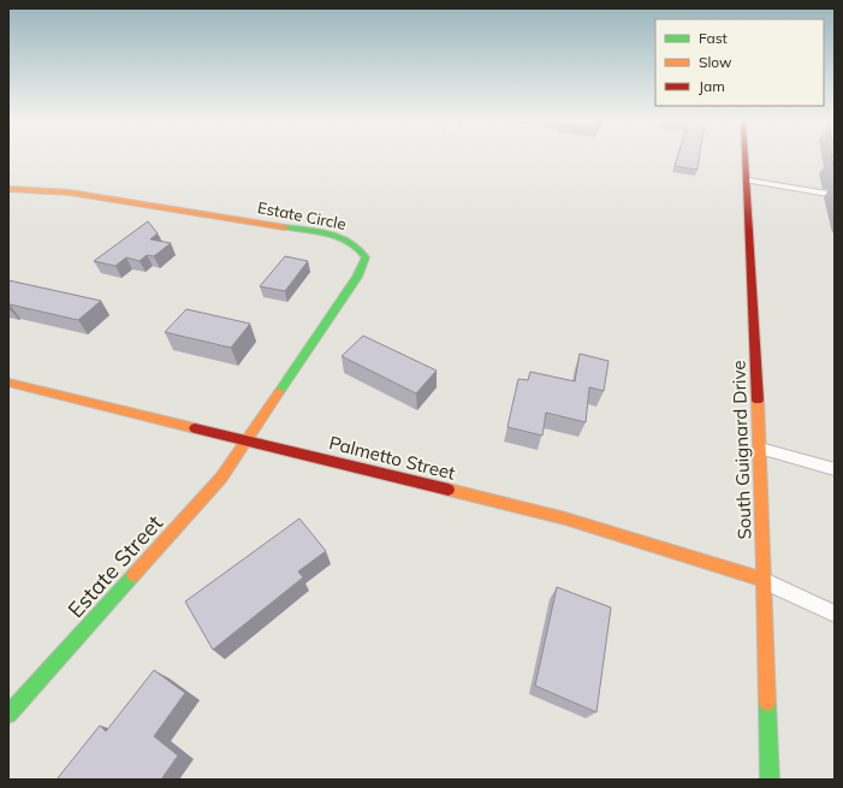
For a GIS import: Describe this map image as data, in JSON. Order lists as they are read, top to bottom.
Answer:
{
  "streets": {
    "main road": [
      "Estate Circle",
      "South Guignard Drive",
      "Palmetto Street",
      "Estate Street"
    ]
  },
  "crossings": [
    ["Estate Circle", "Palmetto Street"],
    ["Estate Circle", "Estate Street"],
    ["South Guignard Drive", "Palmetto Street"],
    ["Palmetto Street", "Estate Street"]
  ],
  "legend": ["Fast", "Slow", "Jam"]
}
